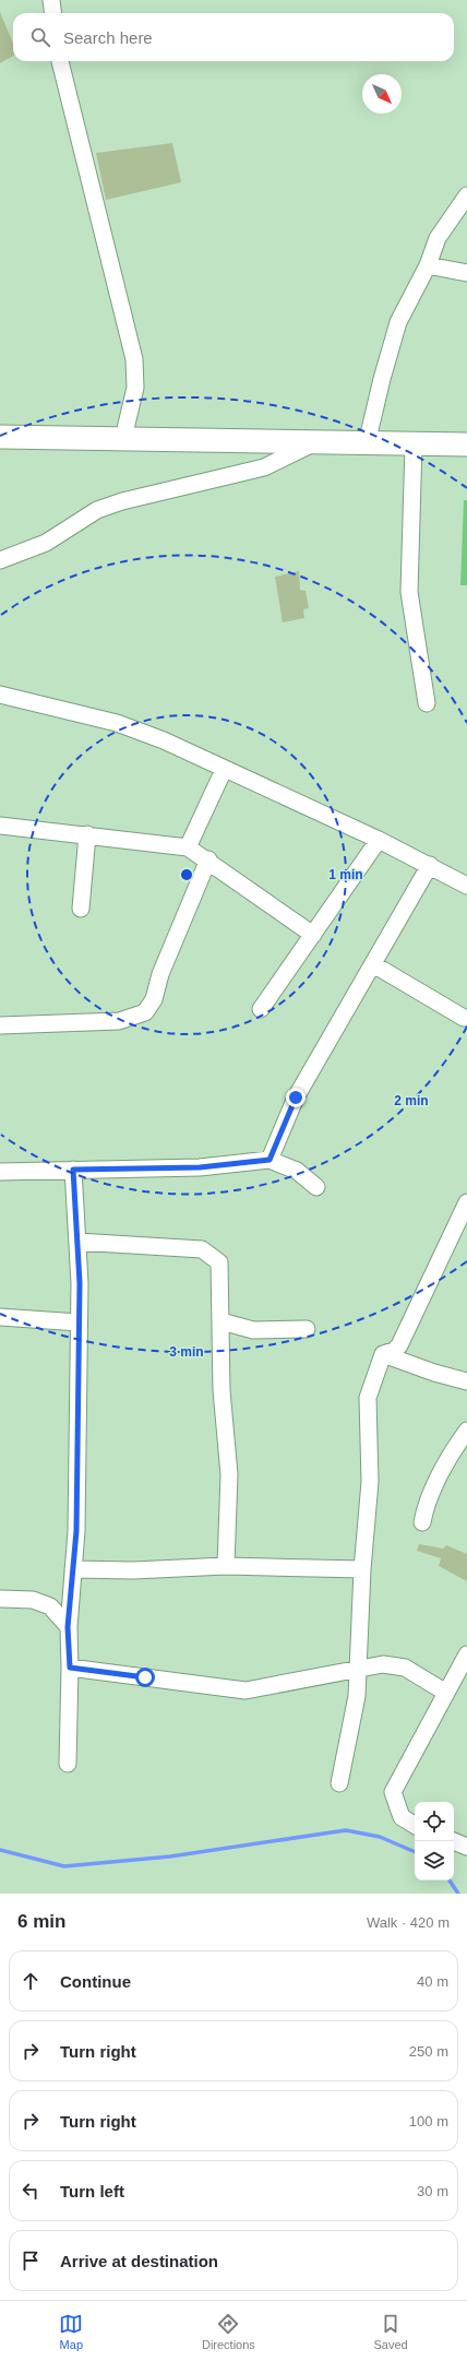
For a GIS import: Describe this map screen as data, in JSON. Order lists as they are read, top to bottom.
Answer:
{
  "north": "bottom right",
  "page": {
    "search": "Search here",
    "heading": ["6 min", "Walk · 420 m"],
    "list": [
      ["Continue", "40 m"],
      ["Turn right", "250 m"],
      ["Turn right", "100 m"],
      ["Turn left", "30 m"],
      "Arrive at destination"
    ],
    "nav": ["Map", "Directions", "Saved"]
  },
  "rings": ["1 min", "2 min", "3 min"]
}
